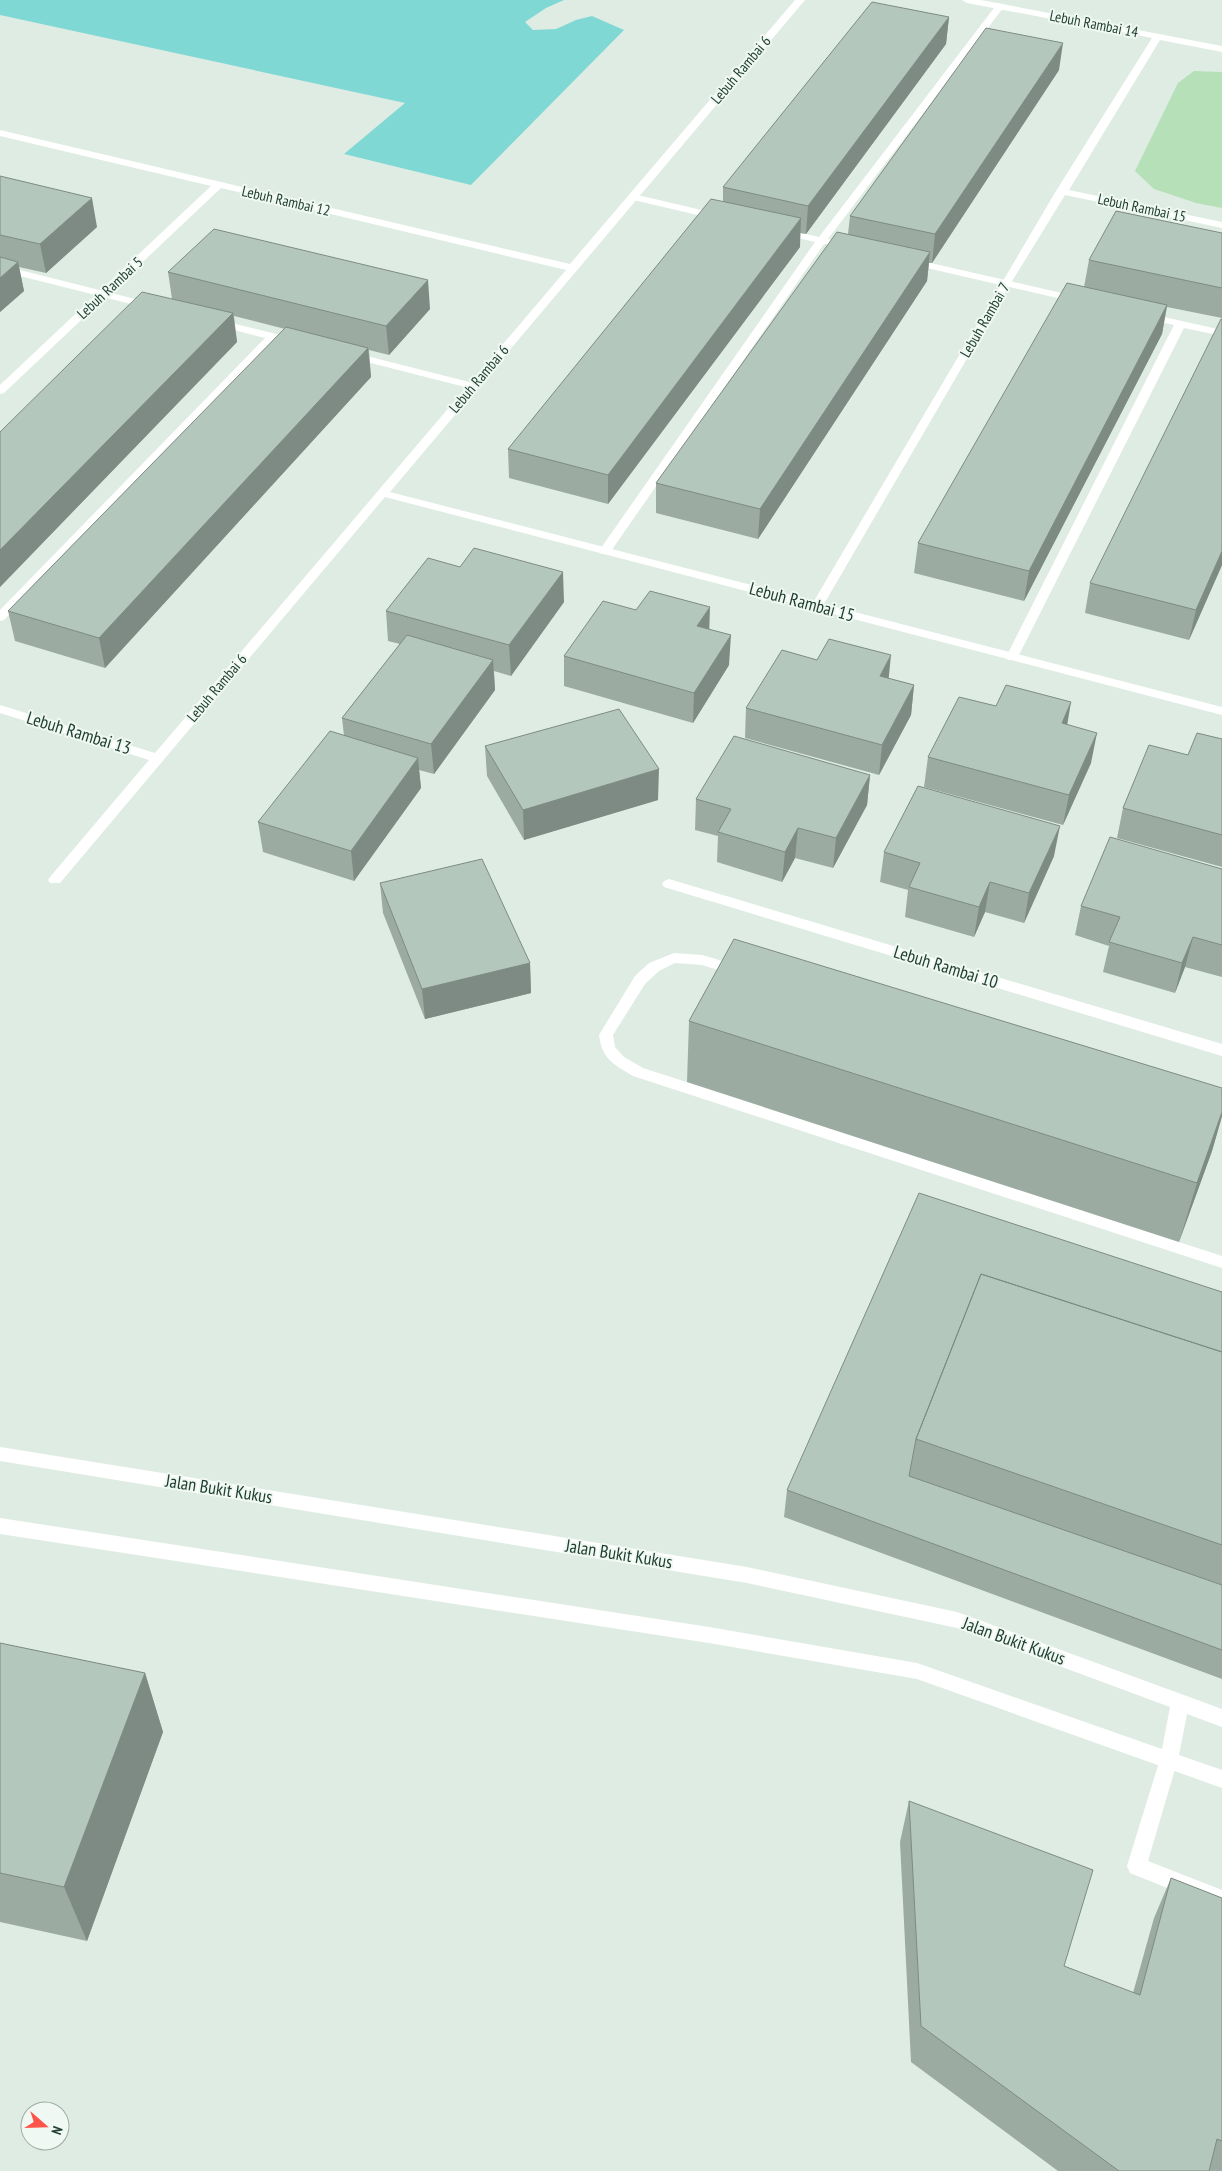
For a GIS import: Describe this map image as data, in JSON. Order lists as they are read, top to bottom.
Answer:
{
  "streets": {
    "street": [
      "Lebuh Rambai 14",
      "Lebuh Rambai 6",
      "Lebuh Rambai 12",
      "Lebuh Rambai 15",
      "Lebuh Rambai 5",
      "Lebuh Rambai 7",
      "Lebuh Rambai 13",
      "Lebuh Rambai 10",
      "Jalan Bukit Kukus"
    ]
  },
  "crossings": [
    ["Lebuh Rambai 14", "Lebuh Rambai 7"],
    ["Lebuh Rambai 6", "Lebuh Rambai 12"],
    ["Lebuh Rambai 6", "Lebuh Rambai 15"],
    ["Lebuh Rambai 6", "Lebuh Rambai 13"],
    ["Lebuh Rambai 12", "Lebuh Rambai 5"],
    ["Lebuh Rambai 15", "Lebuh Rambai 7"]
  ],
  "north": "right"
}
